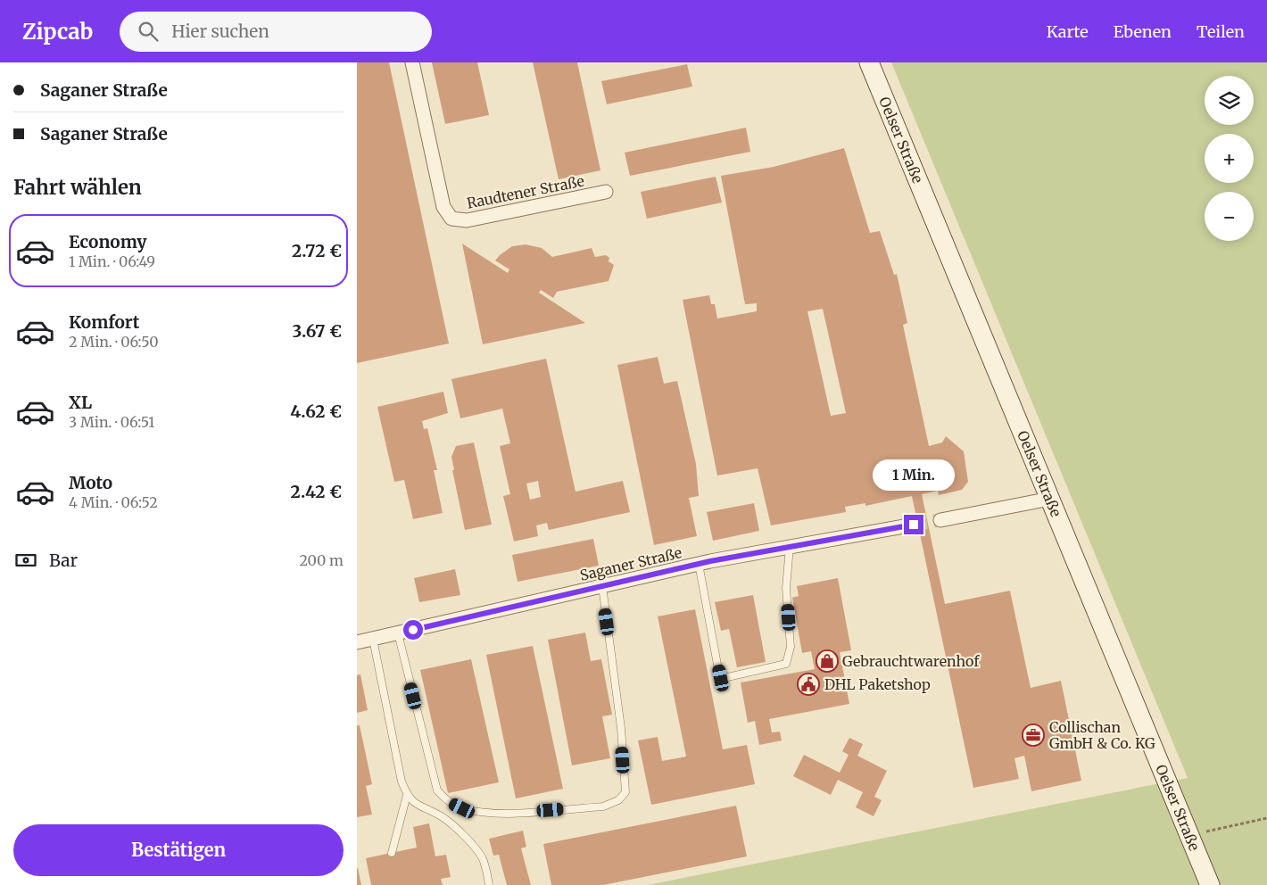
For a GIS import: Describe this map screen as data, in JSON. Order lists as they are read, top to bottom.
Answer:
{
  "streets": {
    "main road": ["Oelser Straße"],
    "street": ["Raudtener Straße", "Saganer Straße"]
  },
  "places": {
    "shop": ["Gebrauchtwarenhof"],
    "public building": ["DHL Paketshop"],
    "office": ["Collischan GmbH & Co. KG"]
  },
  "page": {
    "header": "Zipcab",
    "search": "Hier suchen",
    "nav": ["Karte", "Ebenen", "Teilen"],
    "banner": ["Saganer Straße", "Saganer Straße"],
    "map_buttons": ["+", "−"],
    "heading": "Fahrt wählen",
    "list": [
      {
        "name": "Economy",
        "note": "1 Min. · 06:49",
        "value": "2.72 €"
      },
      {
        "name": "Komfort",
        "note": "2 Min. · 06:50",
        "value": "3.67 €"
      },
      {
        "name": "XL",
        "note": "3 Min. · 06:51",
        "value": "4.62 €"
      },
      {
        "name": "Moto",
        "note": "4 Min. · 06:52",
        "value": "2.42 €"
      }
    ],
    "bubble": "1 Min.",
    "pay": ["Bar", "200 m"],
    "buttons": "Bestätigen"
  }
}
